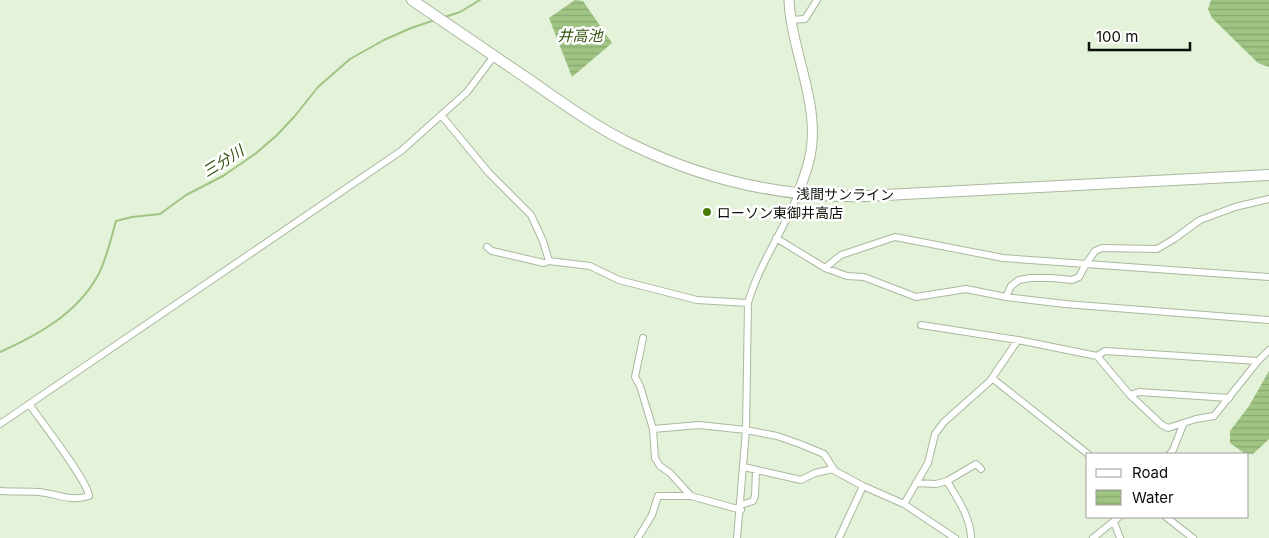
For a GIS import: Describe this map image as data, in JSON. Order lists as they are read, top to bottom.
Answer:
{
  "streets": {
    "main road": ["浅間サンライン"]
  },
  "water": ["井高池", "三分川"],
  "places": ["ローソン東御井高店"],
  "legend": ["Road", "Water"],
  "scale_bar": "100 m"
}
